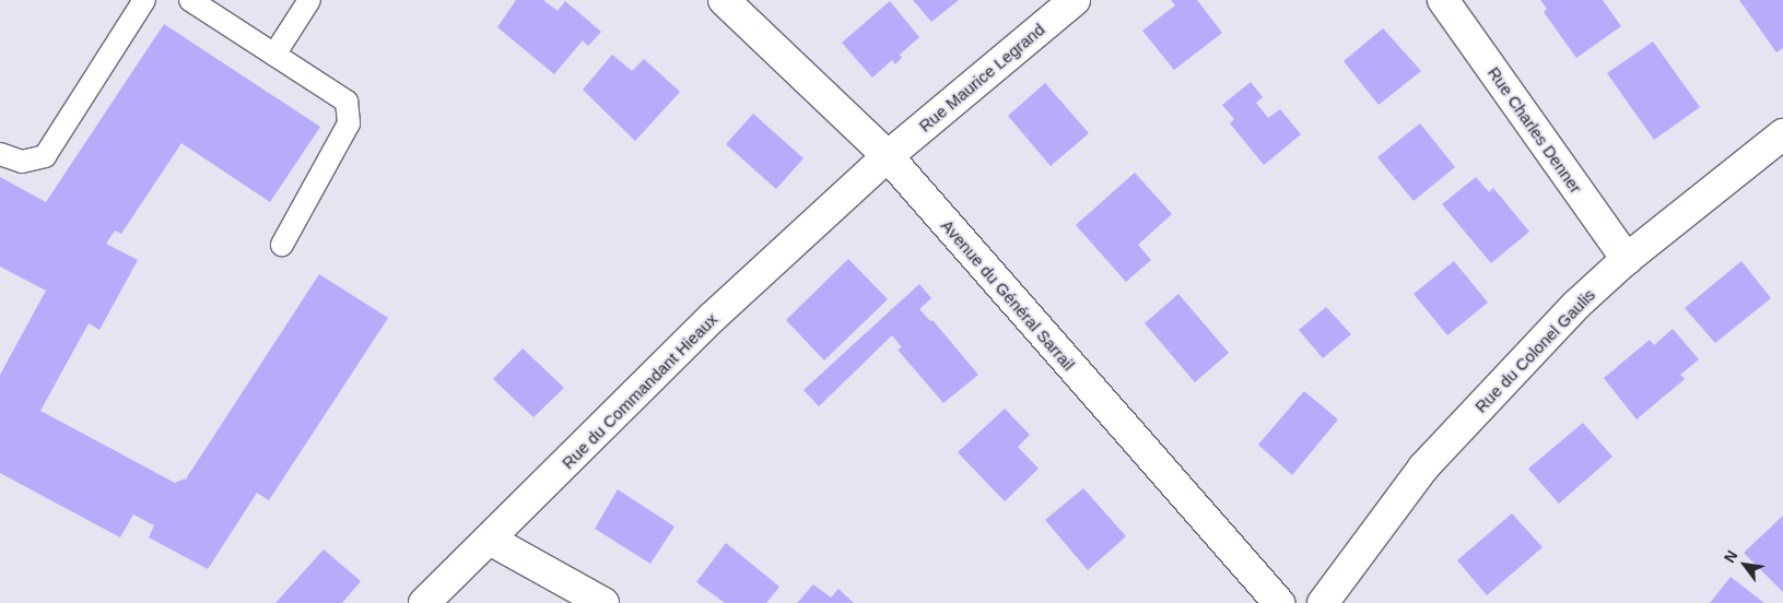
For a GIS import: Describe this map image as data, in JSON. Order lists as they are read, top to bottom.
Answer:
{
  "streets": {
    "street": [
      "Rue Maurice Legrand",
      "Rue Charles Denner",
      "Avenue du Général Sarrail",
      "Rue du Colonel Gaulis",
      "Rue du Commandant Hieaux"
    ]
  },
  "crossings": [
    ["Rue Maurice Legrand", "Avenue du Général Sarrail"],
    ["Rue Maurice Legrand", "Rue du Commandant Hieaux"],
    ["Rue Charles Denner", "Rue du Colonel Gaulis"],
    ["Avenue du Général Sarrail", "Rue du Commandant Hieaux"]
  ],
  "north": "top left"
}
